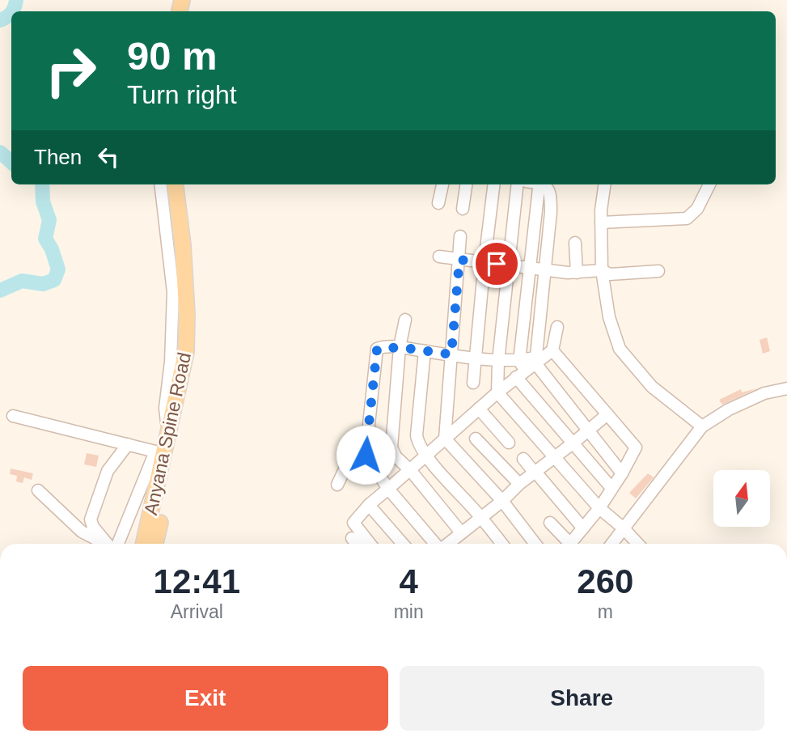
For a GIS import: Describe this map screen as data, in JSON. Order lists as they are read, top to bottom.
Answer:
{
  "streets": {
    "main road": ["Anyana Spine Road"]
  },
  "north": "top",
  "page": {
    "turn": ["90 m", "Turn right"],
    "then": "Then",
    "eta": [
      "12:41",
      "Arrival",
      "4",
      "min",
      "260",
      "m"
    ],
    "buttons": ["Exit", "Share"]
  }
}
